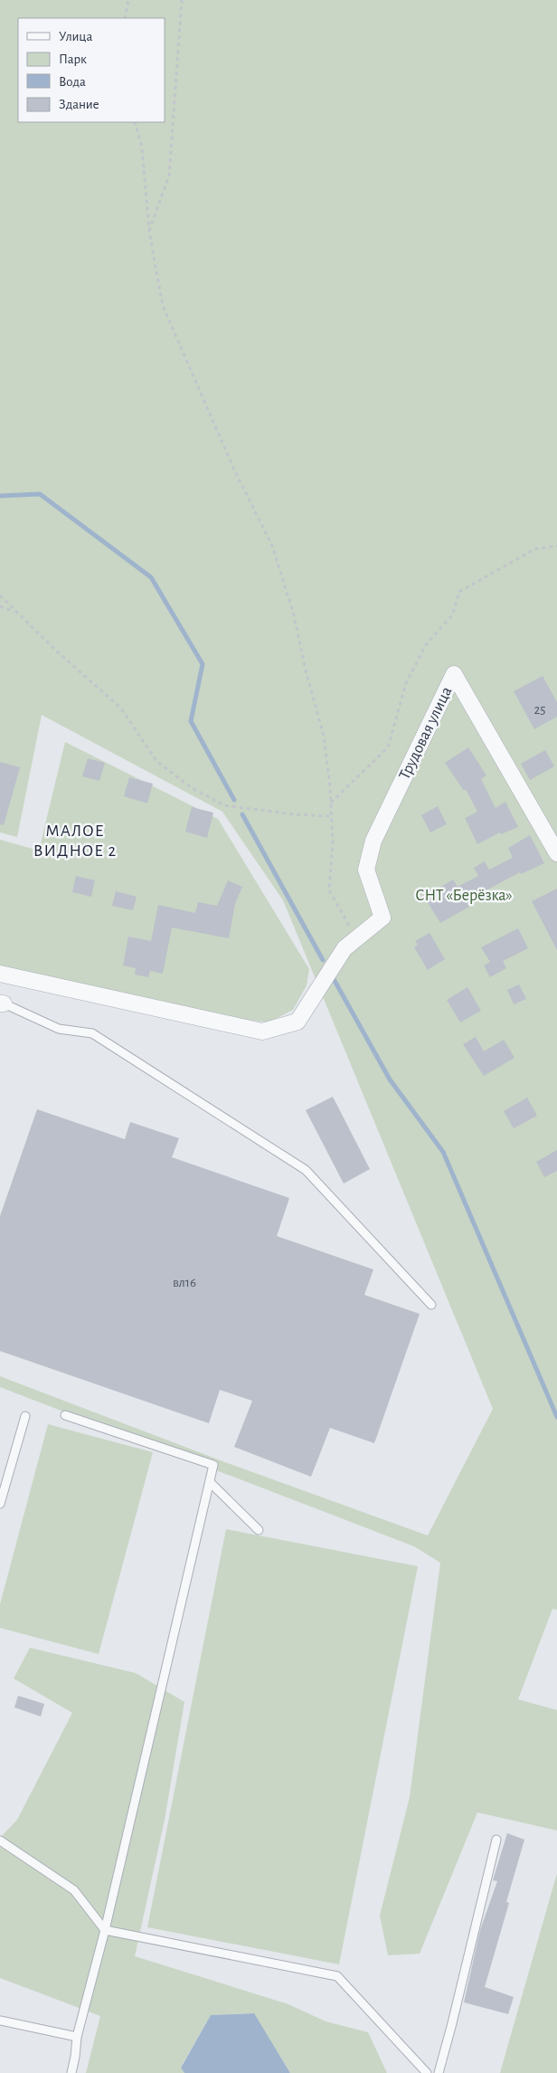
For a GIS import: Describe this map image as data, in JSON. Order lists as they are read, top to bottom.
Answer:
{
  "streets": {
    "street": ["Трудовая улица"]
  },
  "districts": ["МАЛОЕ ВИДНОЕ 2"],
  "parks": ["СНТ «Берёзка»"],
  "house_numbers": ["25", "вл16"],
  "legend": [
    "Улица",
    "Парк",
    "Вода",
    "Здание"
  ]
}
